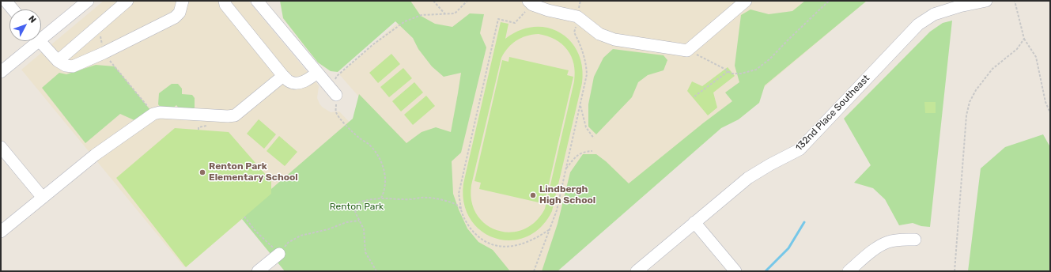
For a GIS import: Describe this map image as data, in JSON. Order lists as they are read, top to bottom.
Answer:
{
  "streets": {
    "street": ["132nd Place Southeast"]
  },
  "parks": ["Renton Park"],
  "places": ["Renton Park Elementary School", "Lindbergh High School"],
  "north": "top right"
}
